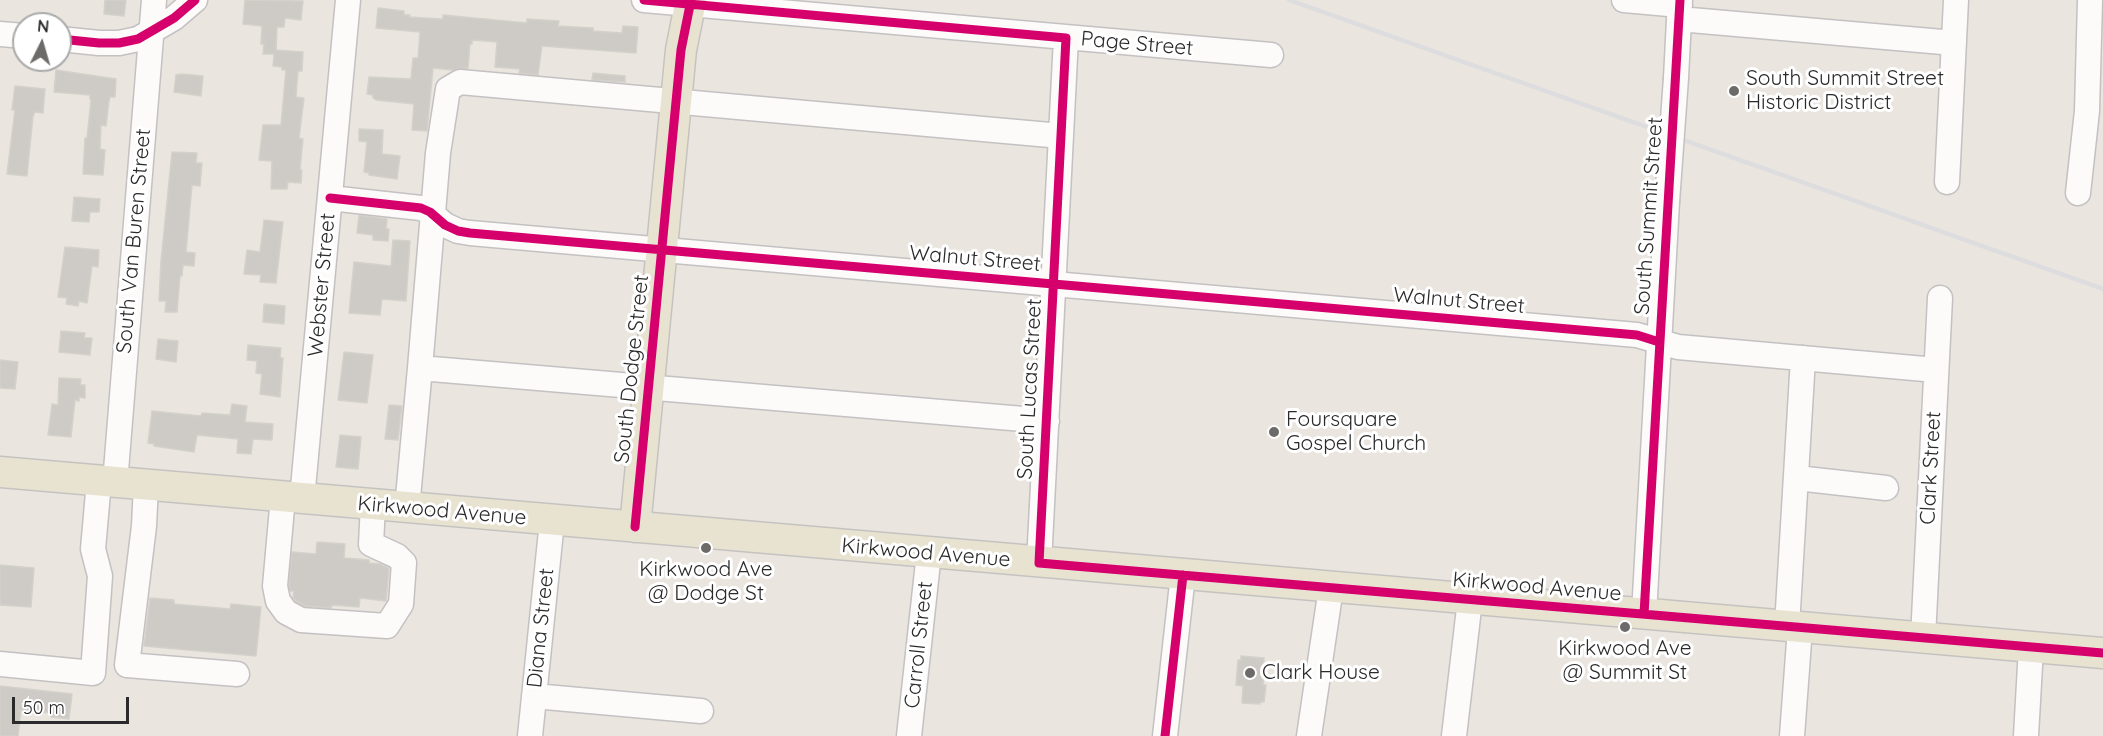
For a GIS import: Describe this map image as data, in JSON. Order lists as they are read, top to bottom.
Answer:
{
  "streets": {
    "main road": ["South Dodge Street", "Kirkwood Avenue"],
    "street": [
      "Page Street",
      "South Summit Street",
      "South Van Buren Street",
      "Walnut Street",
      "Webster Street",
      "South Lucas Street",
      "Clark Street",
      "Diana Street",
      "Carroll Street"
    ]
  },
  "crossings": [
    ["Page Street", "South Dodge Street"],
    ["Page Street", "South Lucas Street"],
    ["South Summit Street", "Walnut Street"],
    ["South Summit Street", "Kirkwood Avenue"],
    ["South Van Buren Street", "Kirkwood Avenue"],
    ["Walnut Street", "Webster Street"],
    ["Walnut Street", "South Dodge Street"],
    ["Walnut Street", "South Lucas Street"],
    ["Walnut Street", "Clark Street"],
    ["Webster Street", "Kirkwood Avenue"],
    ["South Dodge Street", "Kirkwood Avenue"],
    ["South Lucas Street", "Kirkwood Avenue"],
    ["Clark Street", "Kirkwood Avenue"],
    ["Kirkwood Avenue", "Diana Street"],
    ["Kirkwood Avenue", "Carroll Street"]
  ],
  "places": [
    "South Summit Street Historic District",
    "Foursquare Gospel Church",
    "Kirkwood Ave @ Dodge St",
    "Kirkwood Ave @ Summit St",
    "Clark House"
  ],
  "scale_bar": "50 m",
  "north": "top"
}
